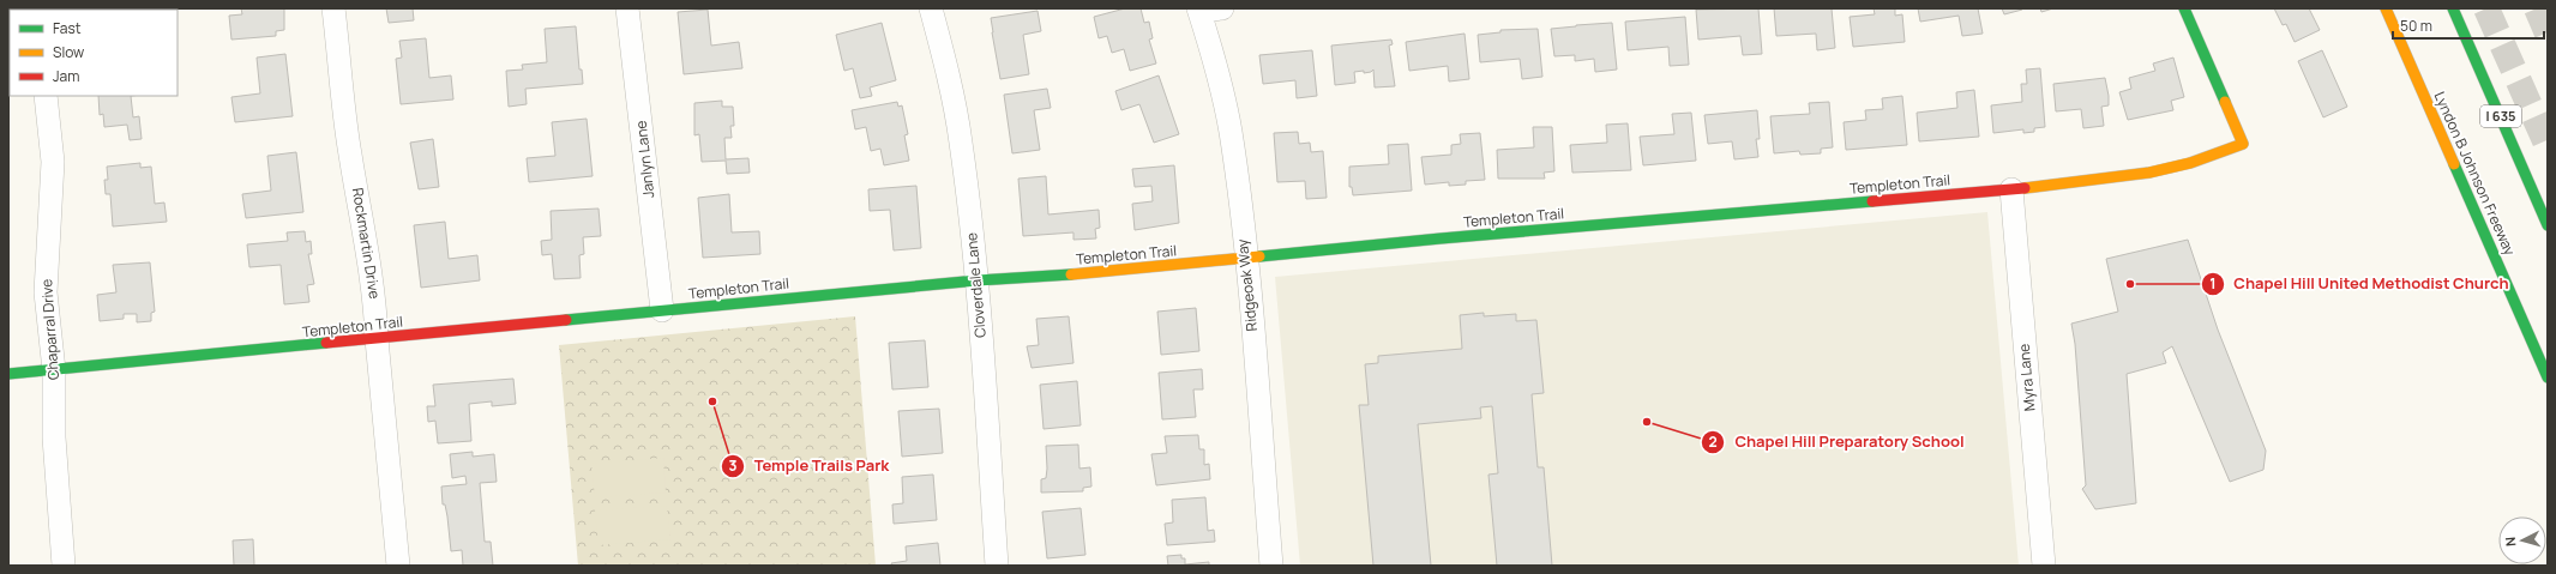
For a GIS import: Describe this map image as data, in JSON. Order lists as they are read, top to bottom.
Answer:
{
  "streets": {
    "main road": ["I 635", "Lyndon B Johnson Freeway", "Templeton Trail"],
    "street": [
      "Janlyn Lane",
      "Rockmartin Drive",
      "Cloverdale Lane",
      "Ridgeoak Way",
      "Chaparral Drive",
      "Myra Lane"
    ]
  },
  "crossings": [
    ["Janlyn Lane", "Templeton Trail"],
    ["Templeton Trail", "Rockmartin Drive"],
    ["Templeton Trail", "Cloverdale Lane"],
    ["Templeton Trail", "Ridgeoak Way"],
    ["Templeton Trail", "Chaparral Drive"],
    ["Templeton Trail", "Myra Lane"]
  ],
  "places": ["Chapel Hill United Methodist Church", "Temple Trails Park", "Chapel Hill Preparatory School"],
  "legend": ["Fast", "Slow", "Jam"],
  "scale_bar": "50 m",
  "north": "left"
}
